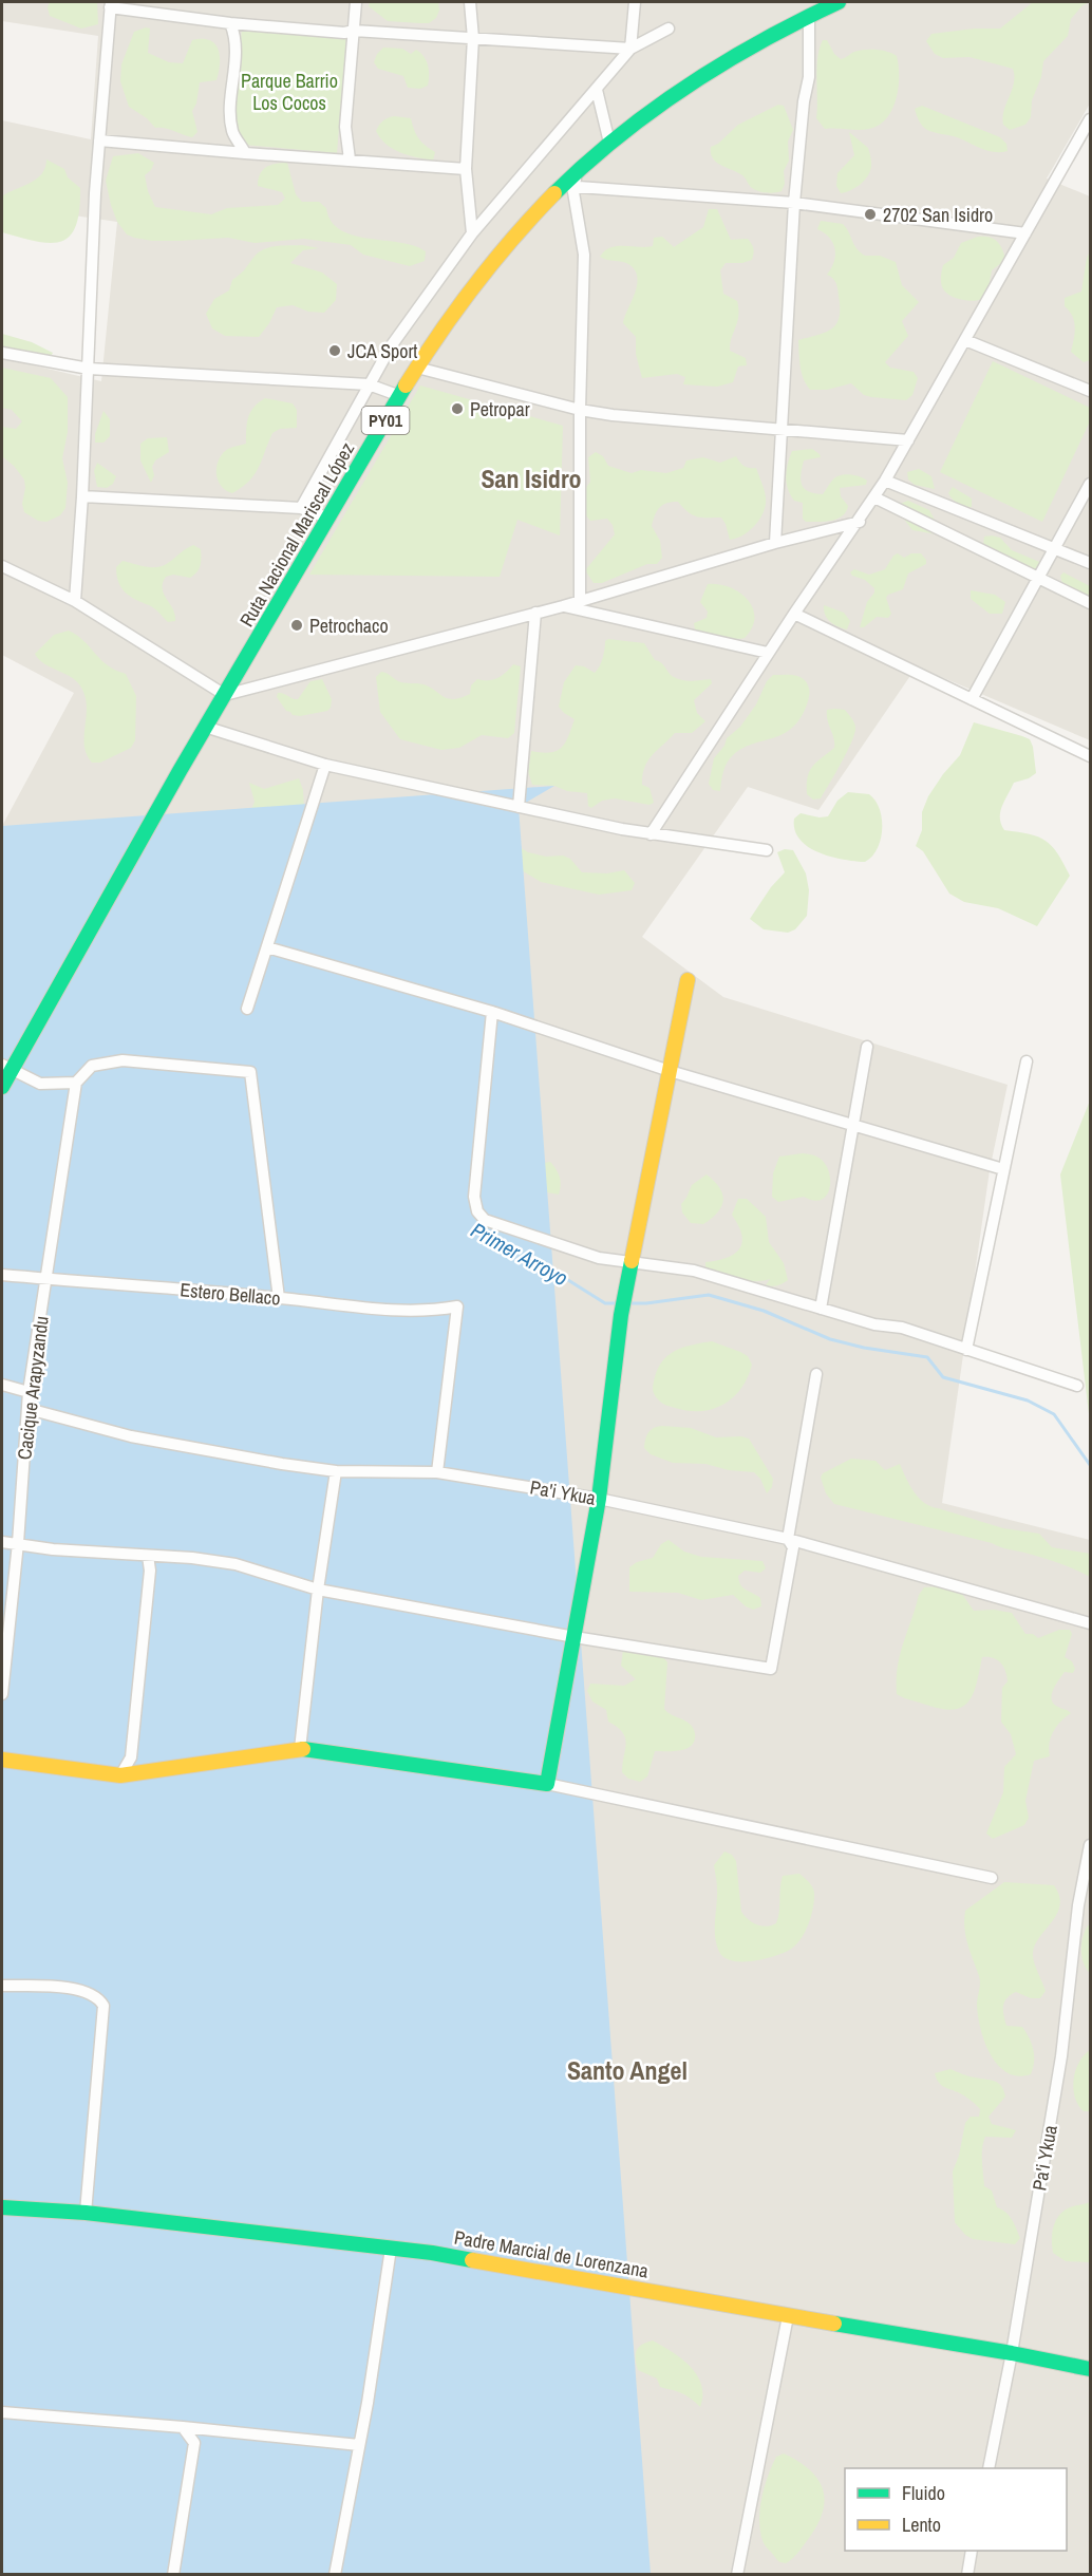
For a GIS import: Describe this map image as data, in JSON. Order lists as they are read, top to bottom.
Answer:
{
  "streets": {
    "main road": ["PY01", "Ruta Nacional Mariscal López", "Padre Marcial de Lorenzana"],
    "street": ["Estero Bellaco", "Cacique Arapyzandu", "Pa'i Ykua"]
  },
  "crossings": [
    ["PY01", "Ruta Nacional Mariscal López"],
    ["Estero Bellaco", "Cacique Arapyzandu"],
    ["Estero Bellaco", "Pa'i Ykua"],
    ["Cacique Arapyzandu", "Pa'i Ykua"],
    ["Pa'i Ykua", "Padre Marcial de Lorenzana"]
  ],
  "districts": ["San Isidro", "Santo Angel"],
  "water": ["Primer Arroyo"],
  "parks": ["Parque Barrio Los Cocos"],
  "places": [
    "2702 San Isidro",
    "JCA Sport",
    "Petropar",
    "Petrochaco"
  ],
  "legend": ["Fluido", "Lento"]
}
